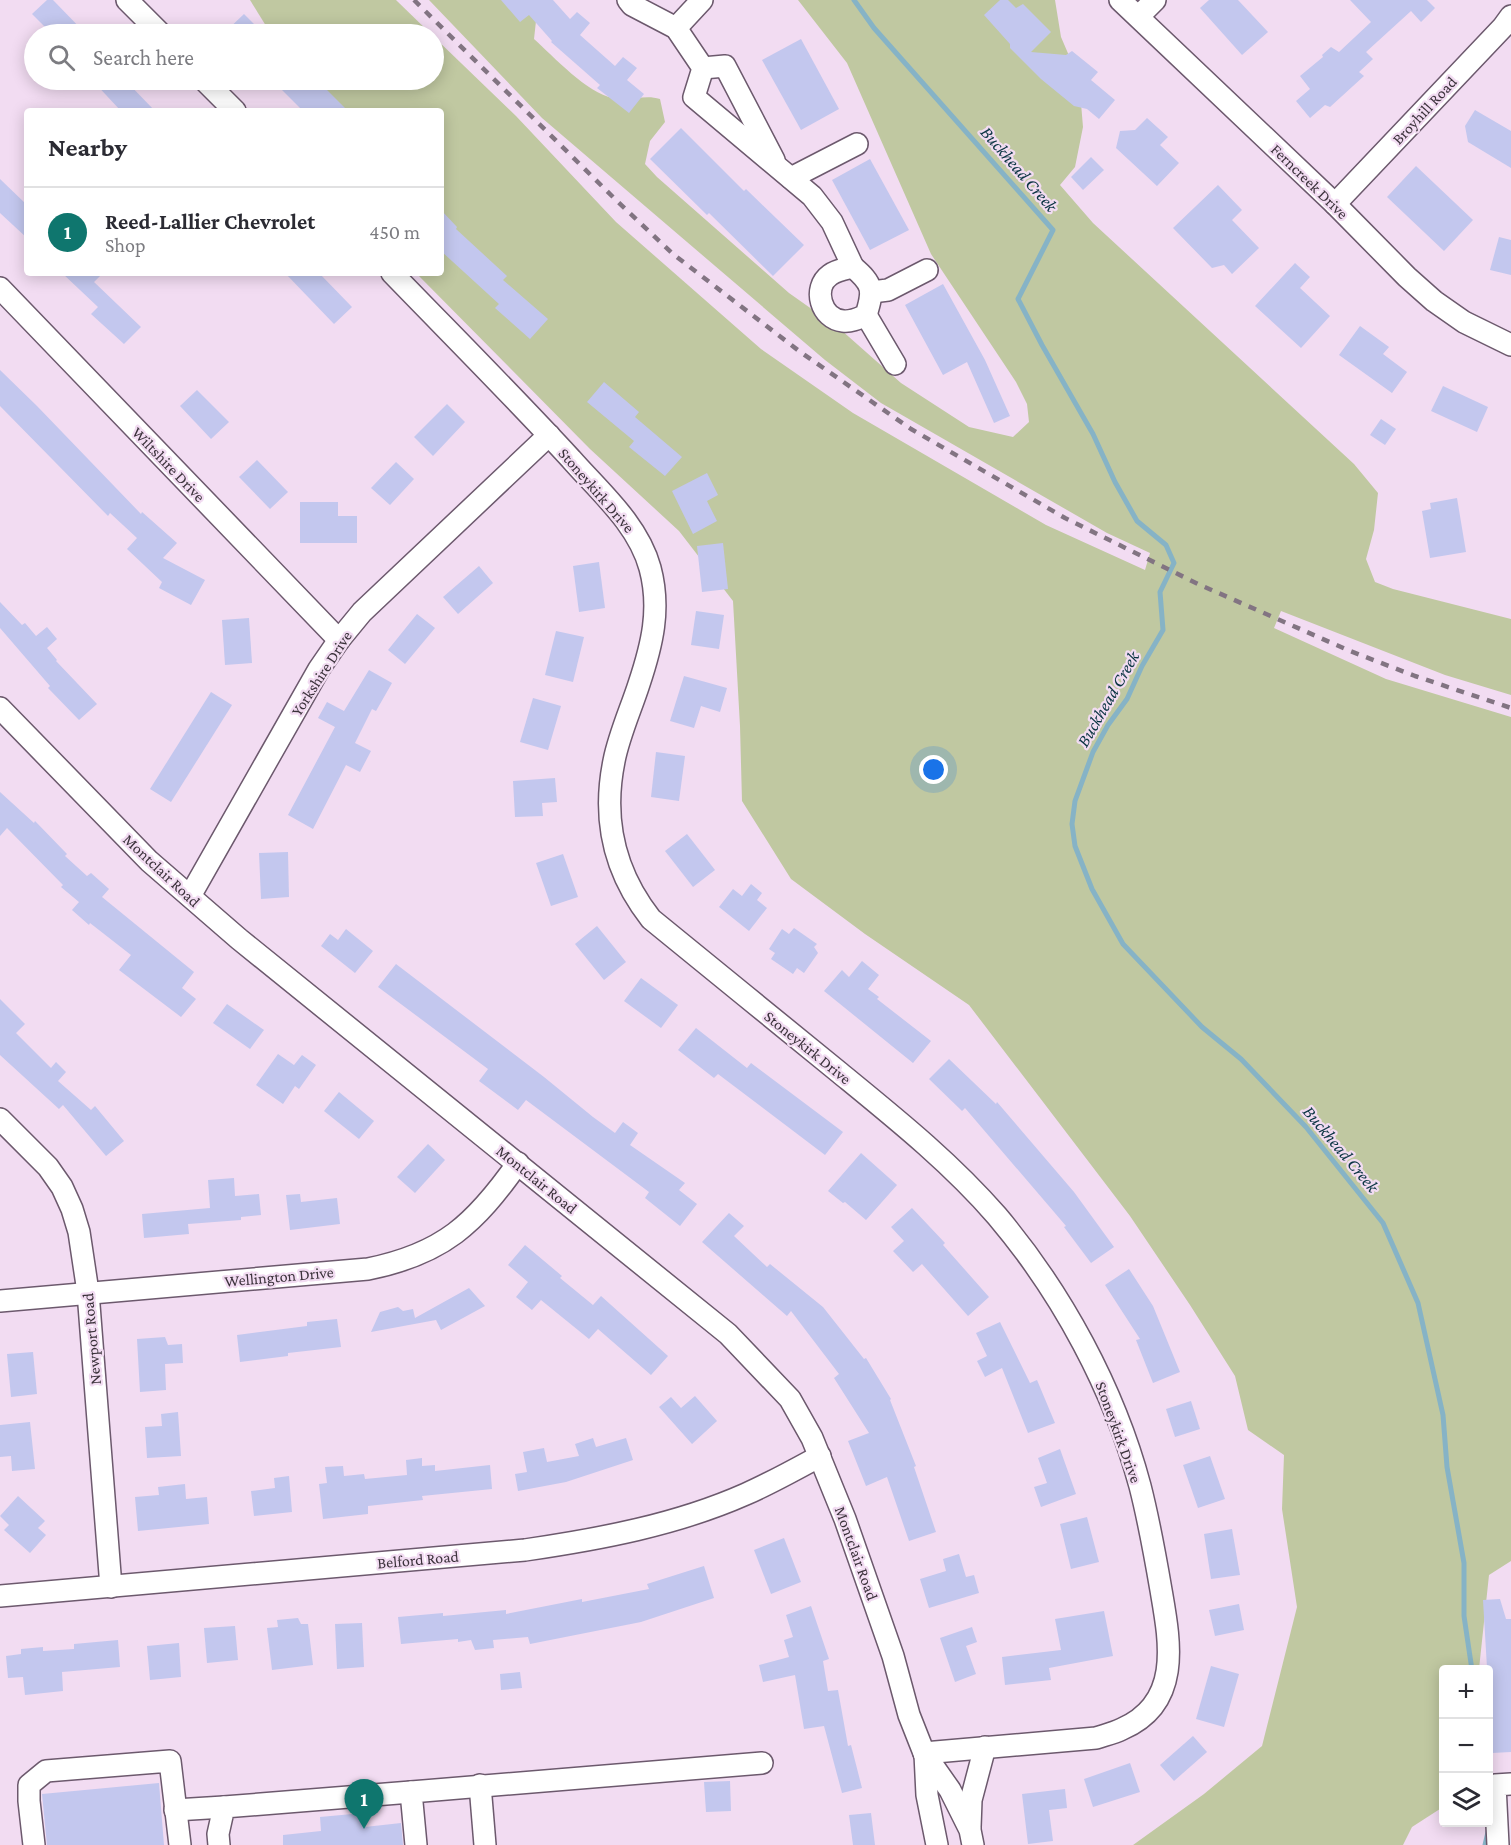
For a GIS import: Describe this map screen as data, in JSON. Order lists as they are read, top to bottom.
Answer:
{
  "streets": {
    "street": [
      "Broyhill Road",
      "Ferncreek Drive",
      "Wiltshire Drive",
      "Stoneykirk Drive",
      "Yorkshire Drive",
      "Montclair Road",
      "Wellington Drive",
      "Newport Road",
      "Belford Road"
    ]
  },
  "crossings": [
    ["Broyhill Road", "Ferncreek Drive"],
    ["Wiltshire Drive", "Yorkshire Drive"],
    ["Stoneykirk Drive", "Yorkshire Drive"],
    ["Stoneykirk Drive", "Montclair Road"],
    ["Yorkshire Drive", "Montclair Road"],
    ["Montclair Road", "Wellington Drive"],
    ["Montclair Road", "Belford Road"],
    ["Wellington Drive", "Newport Road"],
    ["Newport Road", "Belford Road"]
  ],
  "water": ["Buckhead Creek"],
  "page": {
    "search": "Search here",
    "heading": "Nearby",
    "list": [
      {
        "mark": "1",
        "name": "Reed-Lallier Chevrolet",
        "note": "Shop",
        "value": "450 m"
      }
    ],
    "map_buttons": ["+", "−"],
    "pins": "1"
  }
}
